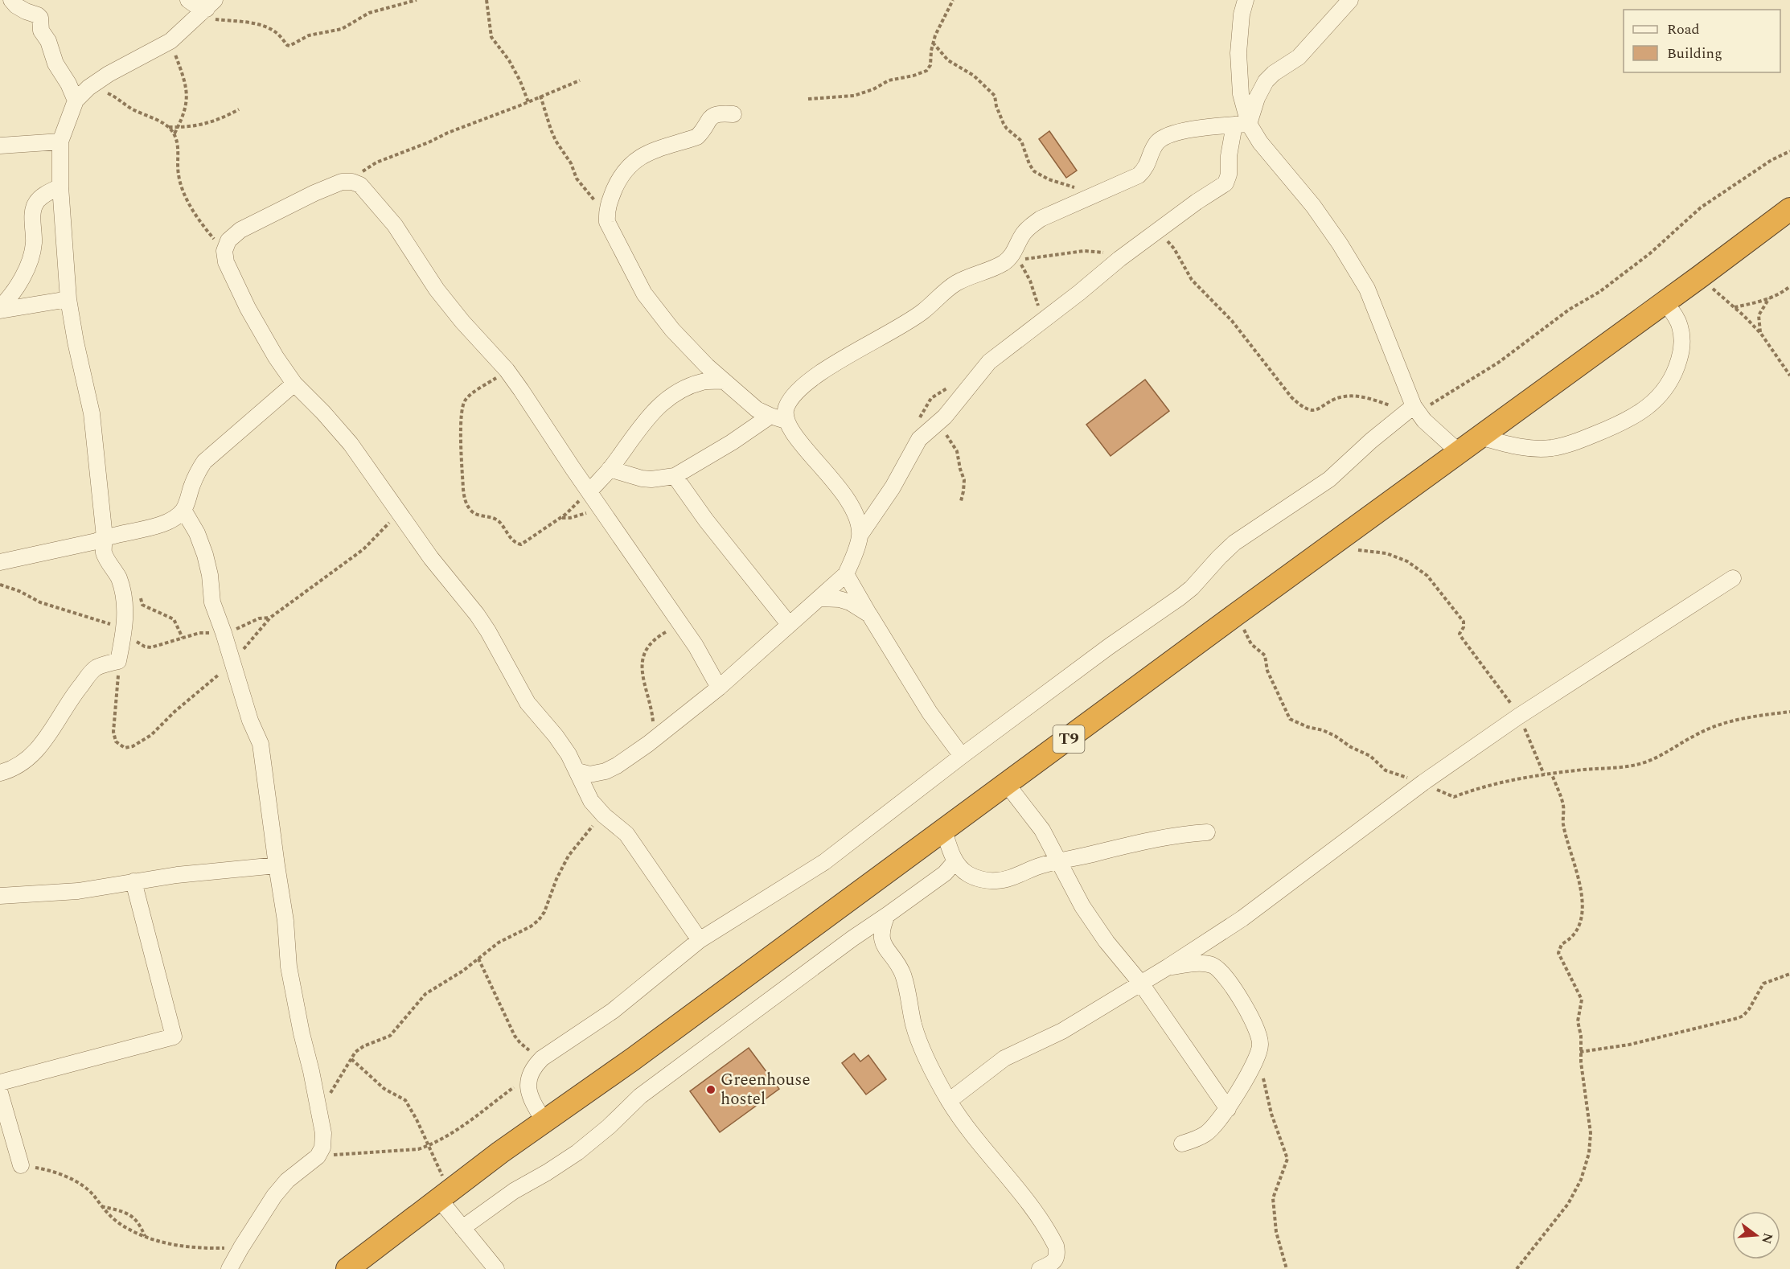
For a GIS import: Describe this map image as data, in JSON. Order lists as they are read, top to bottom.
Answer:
{
  "streets": {
    "highway": ["T9"]
  },
  "places": ["Greenhouse hostel"],
  "legend": ["Road", "Building"],
  "north": "right"
}
